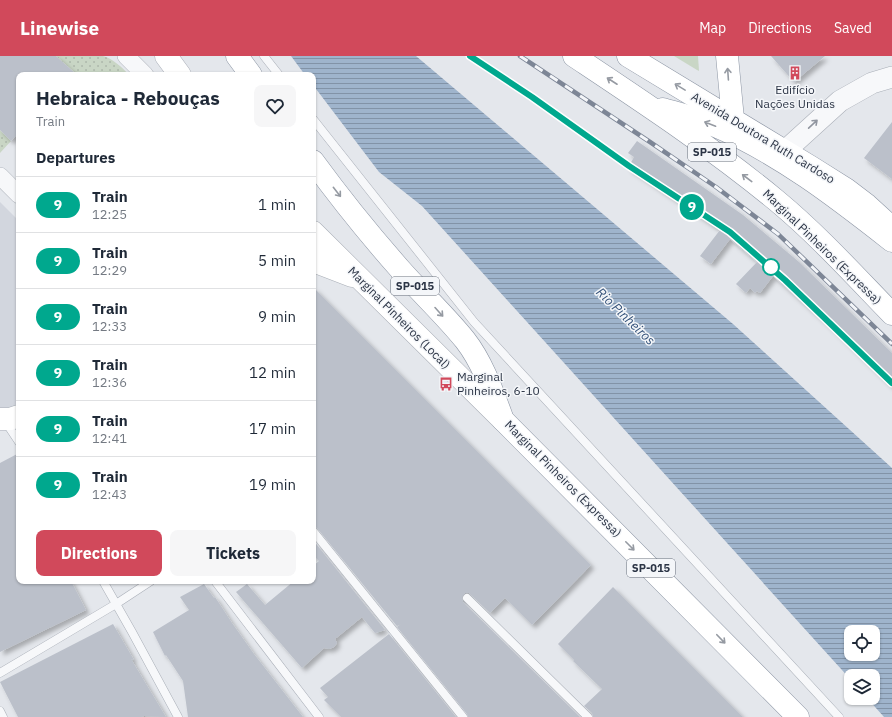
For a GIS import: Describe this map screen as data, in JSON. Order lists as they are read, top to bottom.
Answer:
{
  "streets": {
    "main road": [
      "Avenida Doutora Ruth Cardoso",
      "SP-015",
      "Marginal Pinheiros (Expressa)",
      "Marginal Pinheiros (Local)"
    ]
  },
  "crossings": [
    ["Marginal Pinheiros (Expressa)", "Marginal Pinheiros (Local)"]
  ],
  "water": ["Rio Pinheiros"],
  "places": {
    "building": ["Edifício Nações Unidas"],
    "bus stop": ["Marginal Pinheiros, 6-10"]
  },
  "page": {
    "header": "Linewise",
    "nav": ["Map", "Directions", "Saved"],
    "on_map": "9",
    "heading": [
      ["Hebraica - Rebouças", "Train"],
      "Departures"
    ],
    "list": [
      {
        "mark": "9",
        "name": "Train",
        "note": "12:25",
        "value": "1 min"
      },
      {
        "mark": "9",
        "name": "Train",
        "note": "12:29",
        "value": "5 min"
      },
      {
        "mark": "9",
        "name": "Train",
        "note": "12:33",
        "value": "9 min"
      },
      {
        "mark": "9",
        "name": "Train",
        "note": "12:36",
        "value": "12 min"
      },
      {
        "mark": "9",
        "name": "Train",
        "note": "12:41",
        "value": "17 min"
      },
      {
        "mark": "9",
        "name": "Train",
        "note": "12:43",
        "value": "19 min"
      }
    ],
    "buttons": ["Directions", "Tickets"]
  }
}
